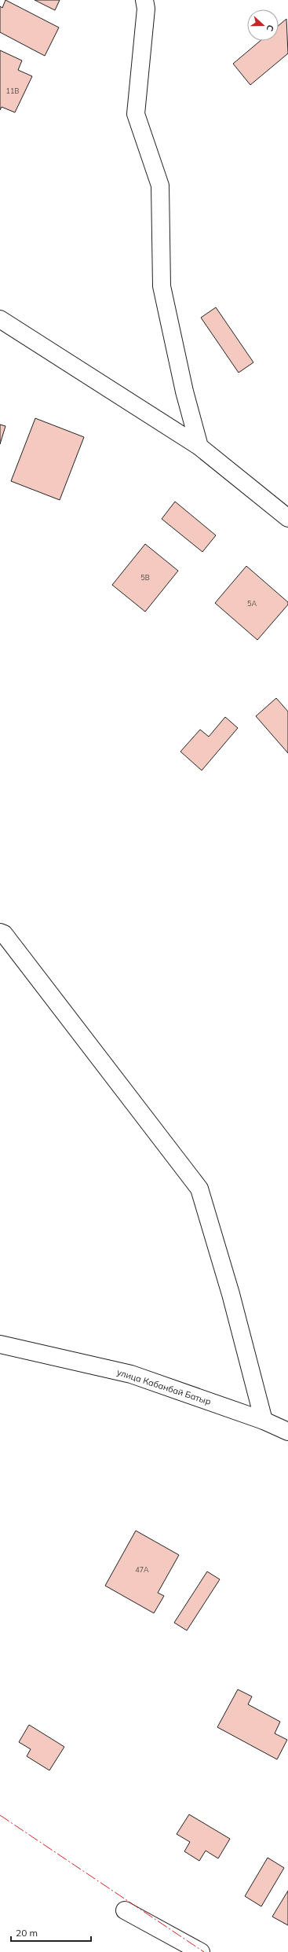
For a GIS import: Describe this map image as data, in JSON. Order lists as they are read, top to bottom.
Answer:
{
  "streets": {
    "street": ["улица Кабанбай Батыр"]
  },
  "house_numbers": [
    "11В",
    "5В",
    "5А",
    "47А"
  ],
  "scale_bar": "20 m",
  "north": "right"
}
